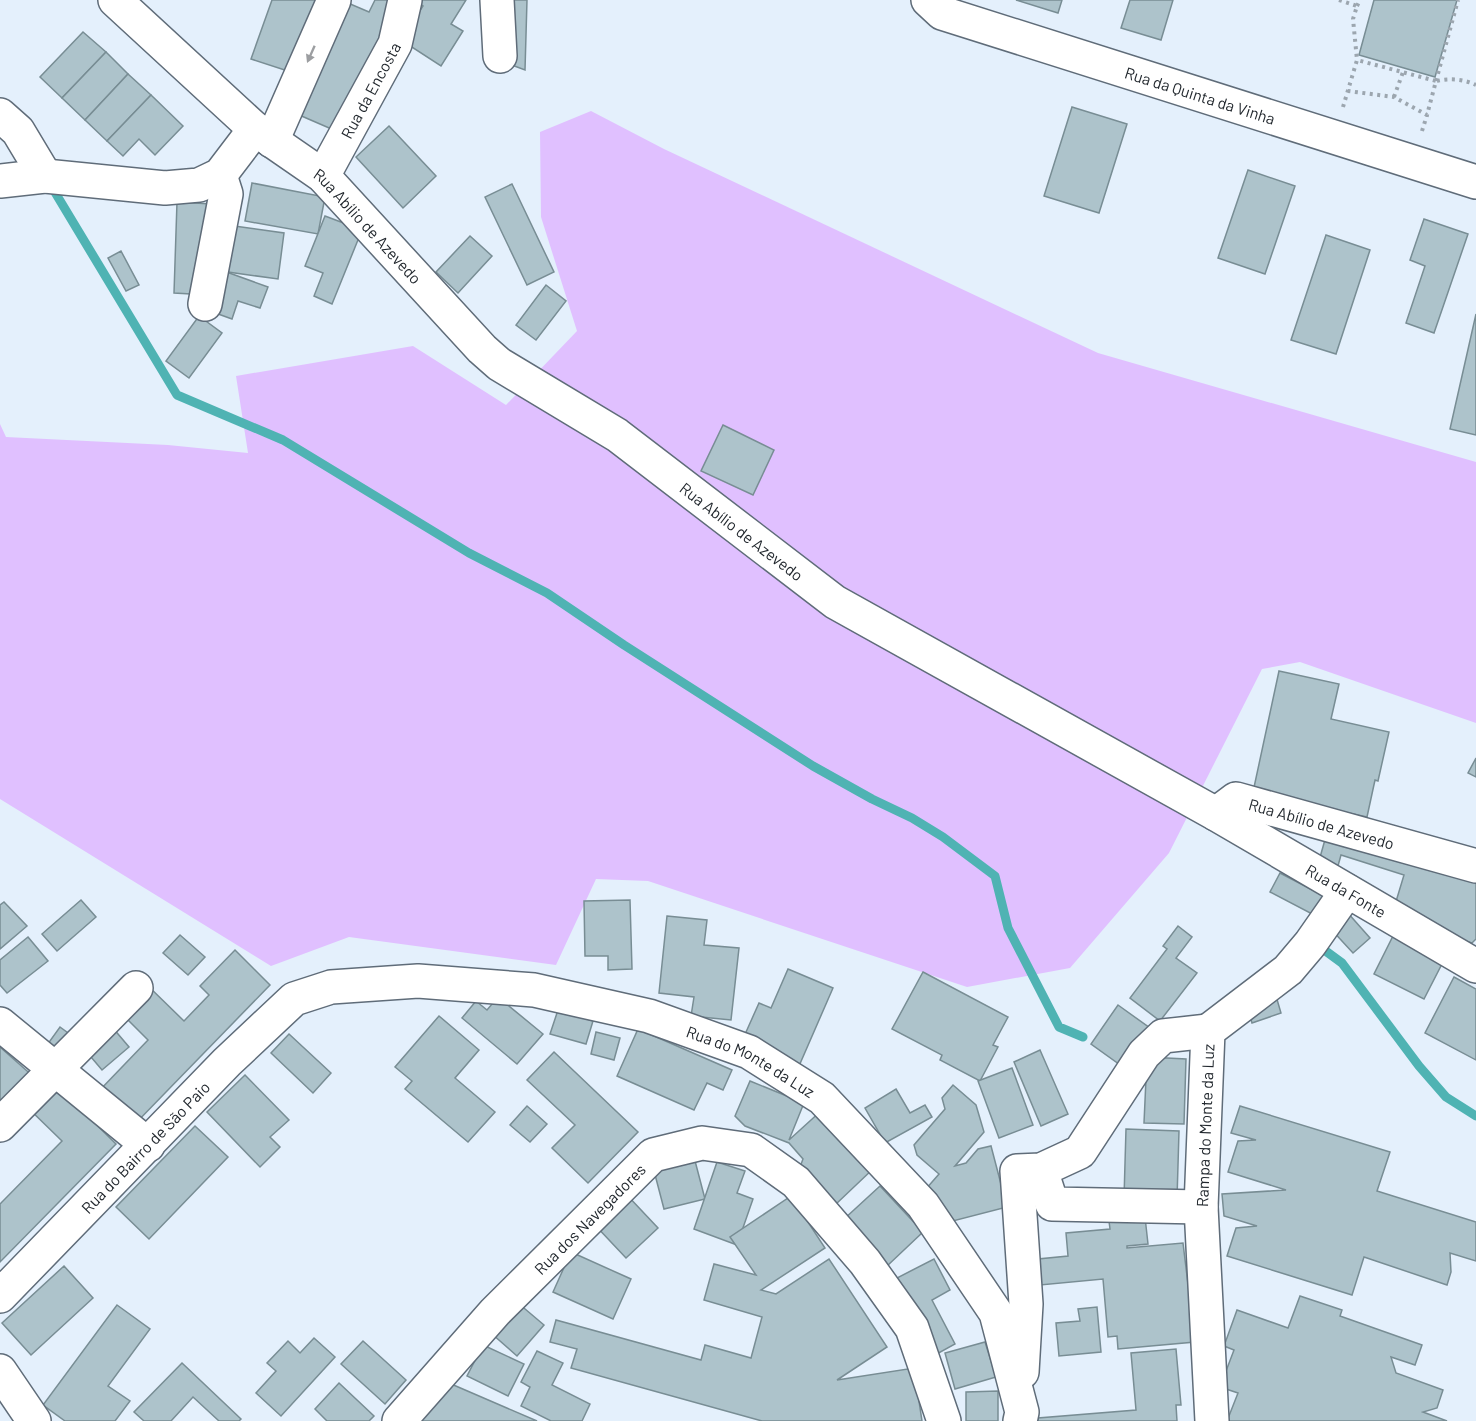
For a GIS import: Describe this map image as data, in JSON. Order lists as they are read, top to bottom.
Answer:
{
  "streets": {
    "street": [
      "Rua da Encosta",
      "Rua da Quinta da Vinha",
      "Rua Abílio de Azevedo",
      "Rua da Fonte",
      "Rua do Monte da Luz",
      "Rampa do Monte da Luz",
      "Rua do Bairro de São Paio",
      "Rua dos Navegadores"
    ]
  },
  "crossings": [
    ["Rua da Encosta", "Rua Abílio de Azevedo"],
    ["Rua Abílio de Azevedo", "Rua da Fonte"],
    ["Rua da Fonte", "Rampa do Monte da Luz"],
    ["Rua do Monte da Luz", "Rua do Bairro de São Paio"]
  ]
}
